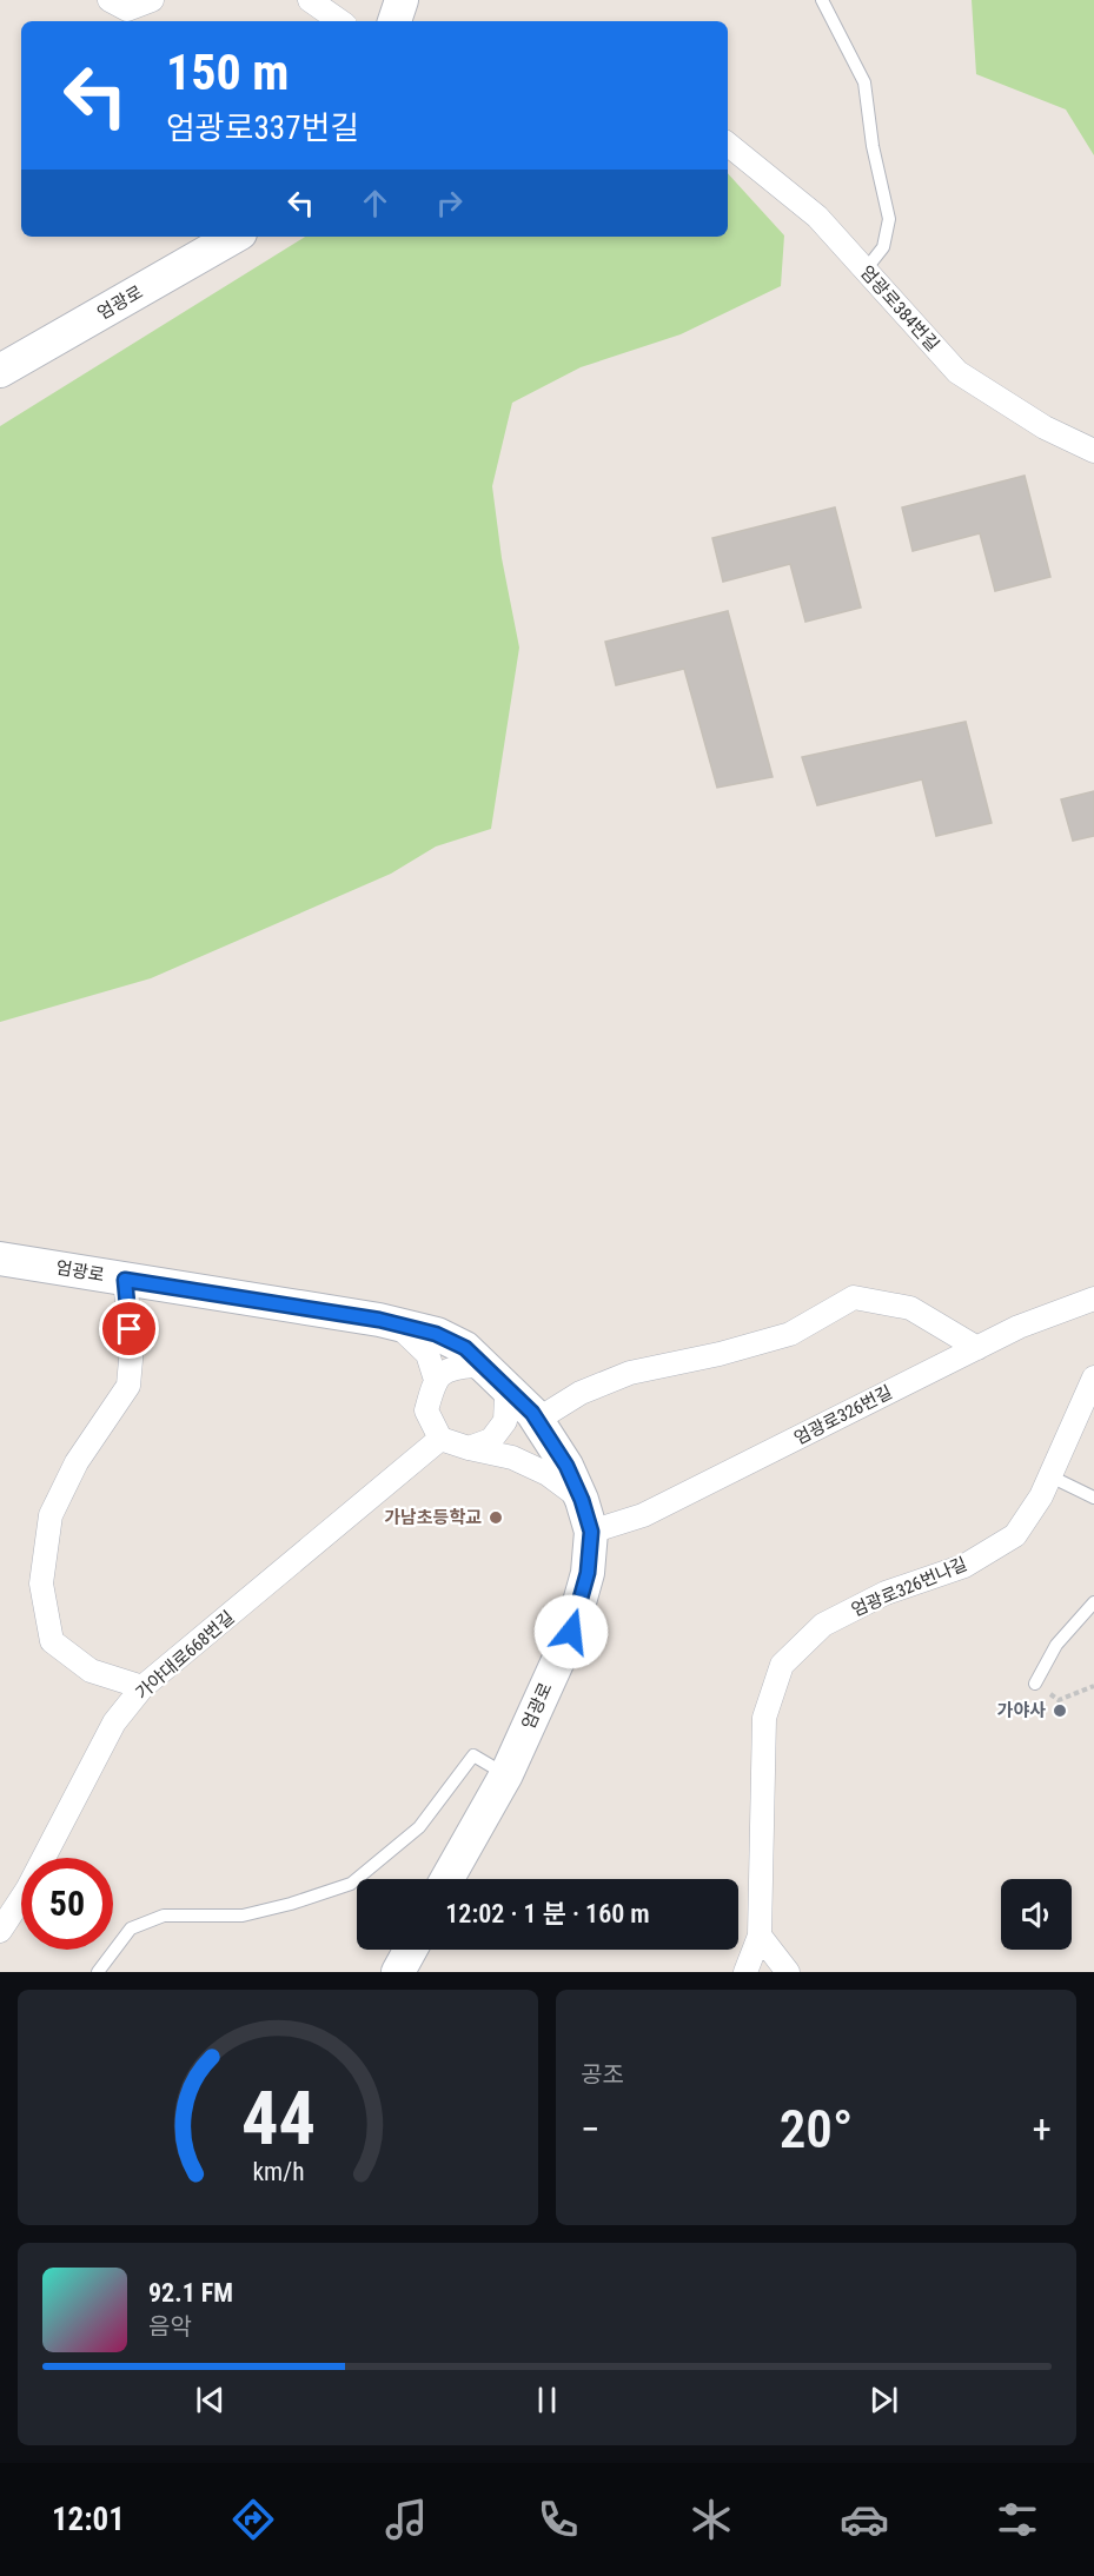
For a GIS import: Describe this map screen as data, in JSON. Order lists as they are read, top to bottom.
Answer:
{
  "streets": {
    "main road": ["엄광로"],
    "street": [
      "엄광로384번길",
      "엄광로326번길",
      "엄광로326번나길",
      "가야대로668번길"
    ]
  },
  "crossings": [
    ["엄광로", "엄광로326번길"],
    ["엄광로", "가야대로668번길"]
  ],
  "places": ["가남초등학교", "가야사"],
  "page": {
    "turn": ["150 m", "엄광로337번길"],
    "limit": "50",
    "trip": "12:02 · 1 분 · 160 m",
    "tile": "공조",
    "heat": ["−", "20°", "+"],
    "song": ["92.1 FM", "음악"],
    "tabs": "12:01",
    "gauge": ["44", "km/h"]
  }
}
